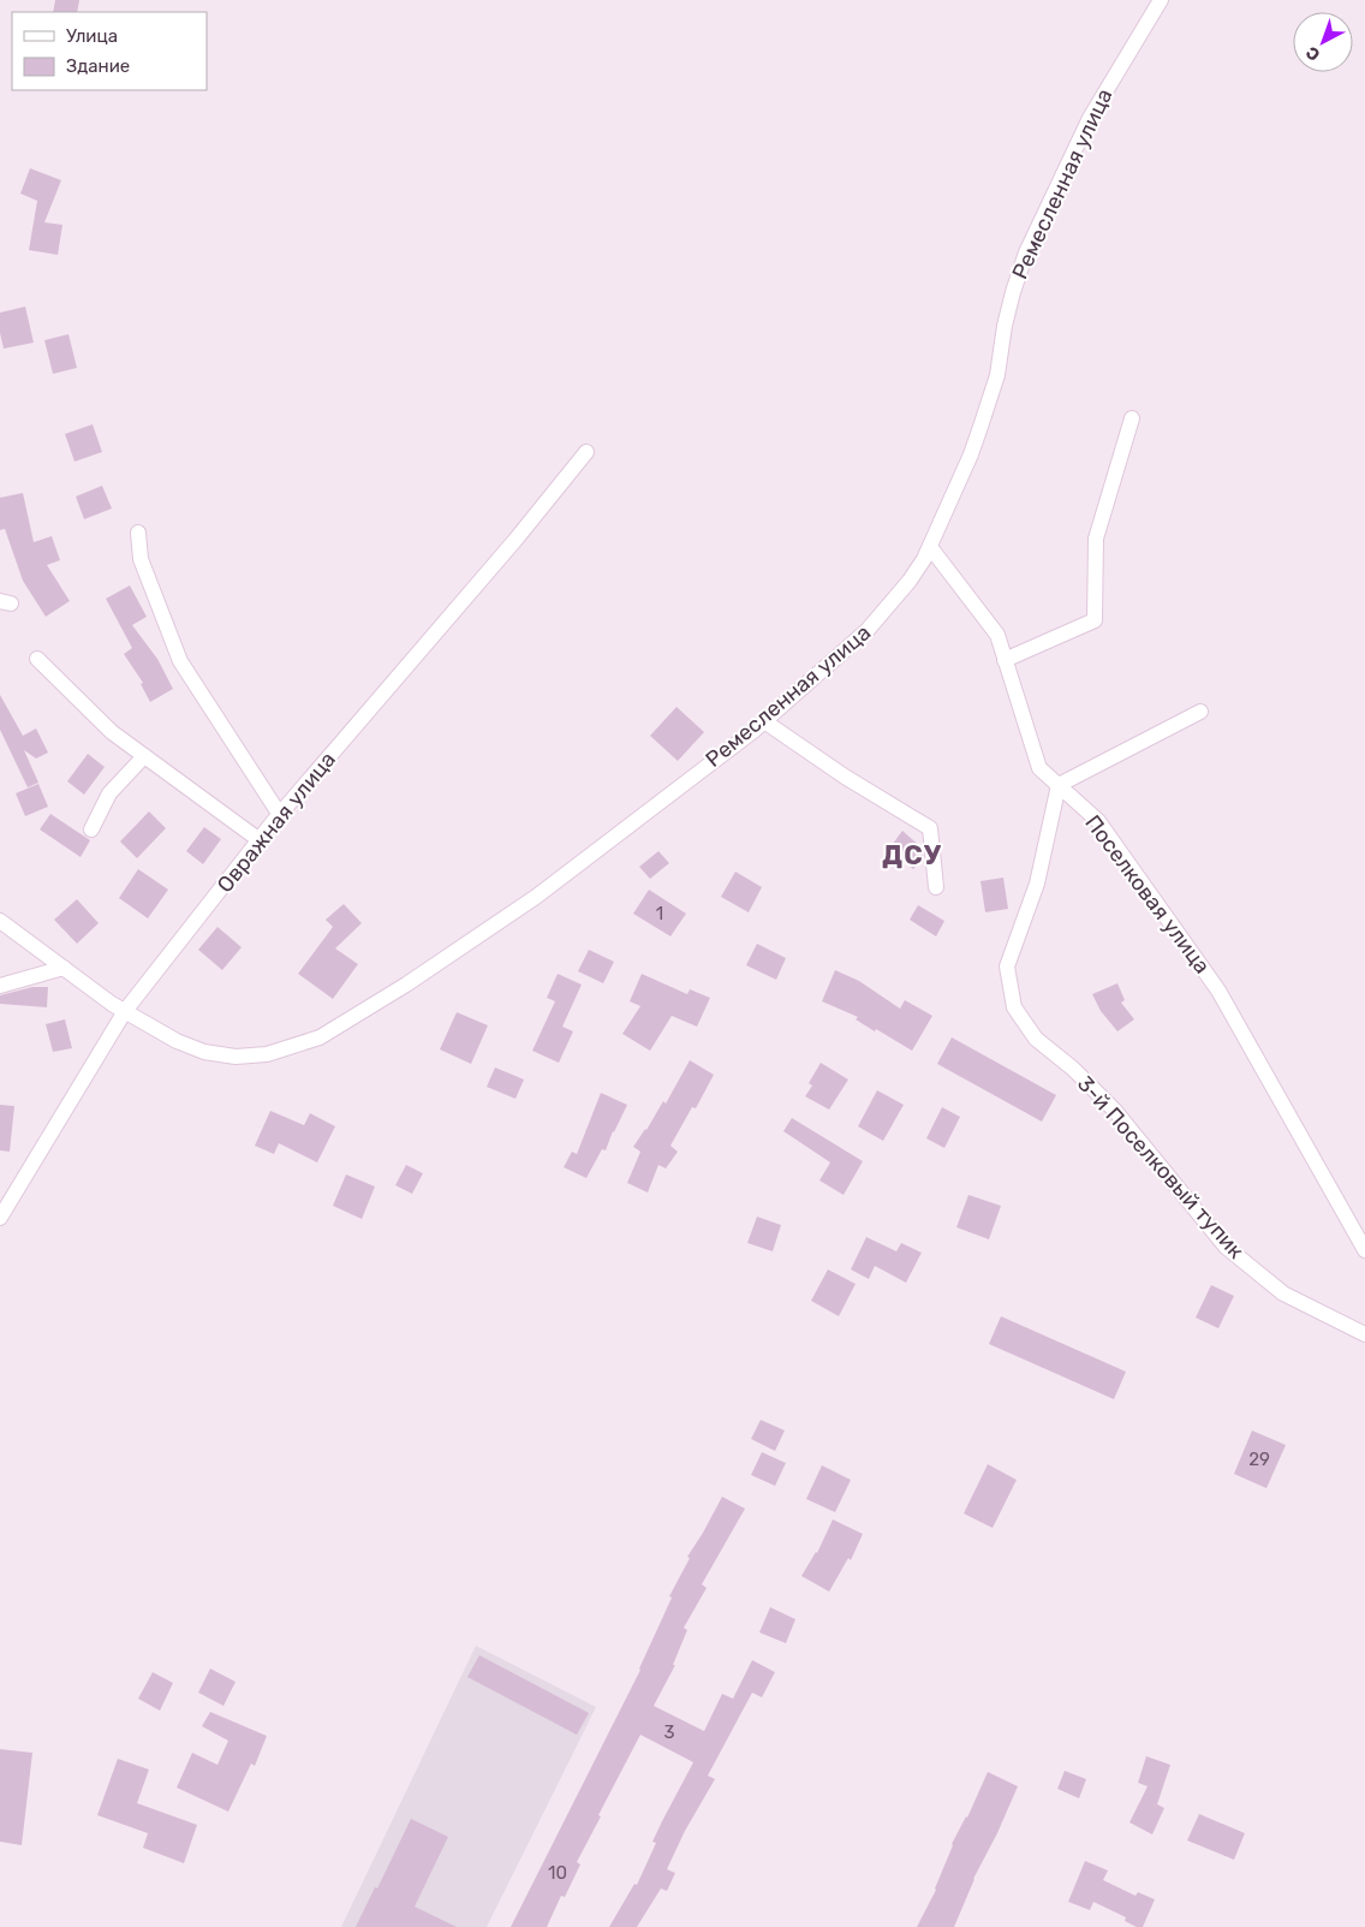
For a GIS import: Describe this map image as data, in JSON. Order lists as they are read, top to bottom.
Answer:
{
  "streets": {
    "street": [
      "Ремесленная улица",
      "Овражная улица",
      "Поселковая улица",
      "3-й Поселковый тупик"
    ]
  },
  "crossings": [
    ["Ремесленная улица", "Овражная улица"],
    ["Ремесленная улица", "Поселковая улица"],
    ["Поселковая улица", "3-й Поселковый тупик"]
  ],
  "districts": ["ДСУ"],
  "house_numbers": [
    "1",
    "29",
    "3",
    "10"
  ],
  "legend": ["Улица", "Здание"],
  "north": "bottom left"
}
